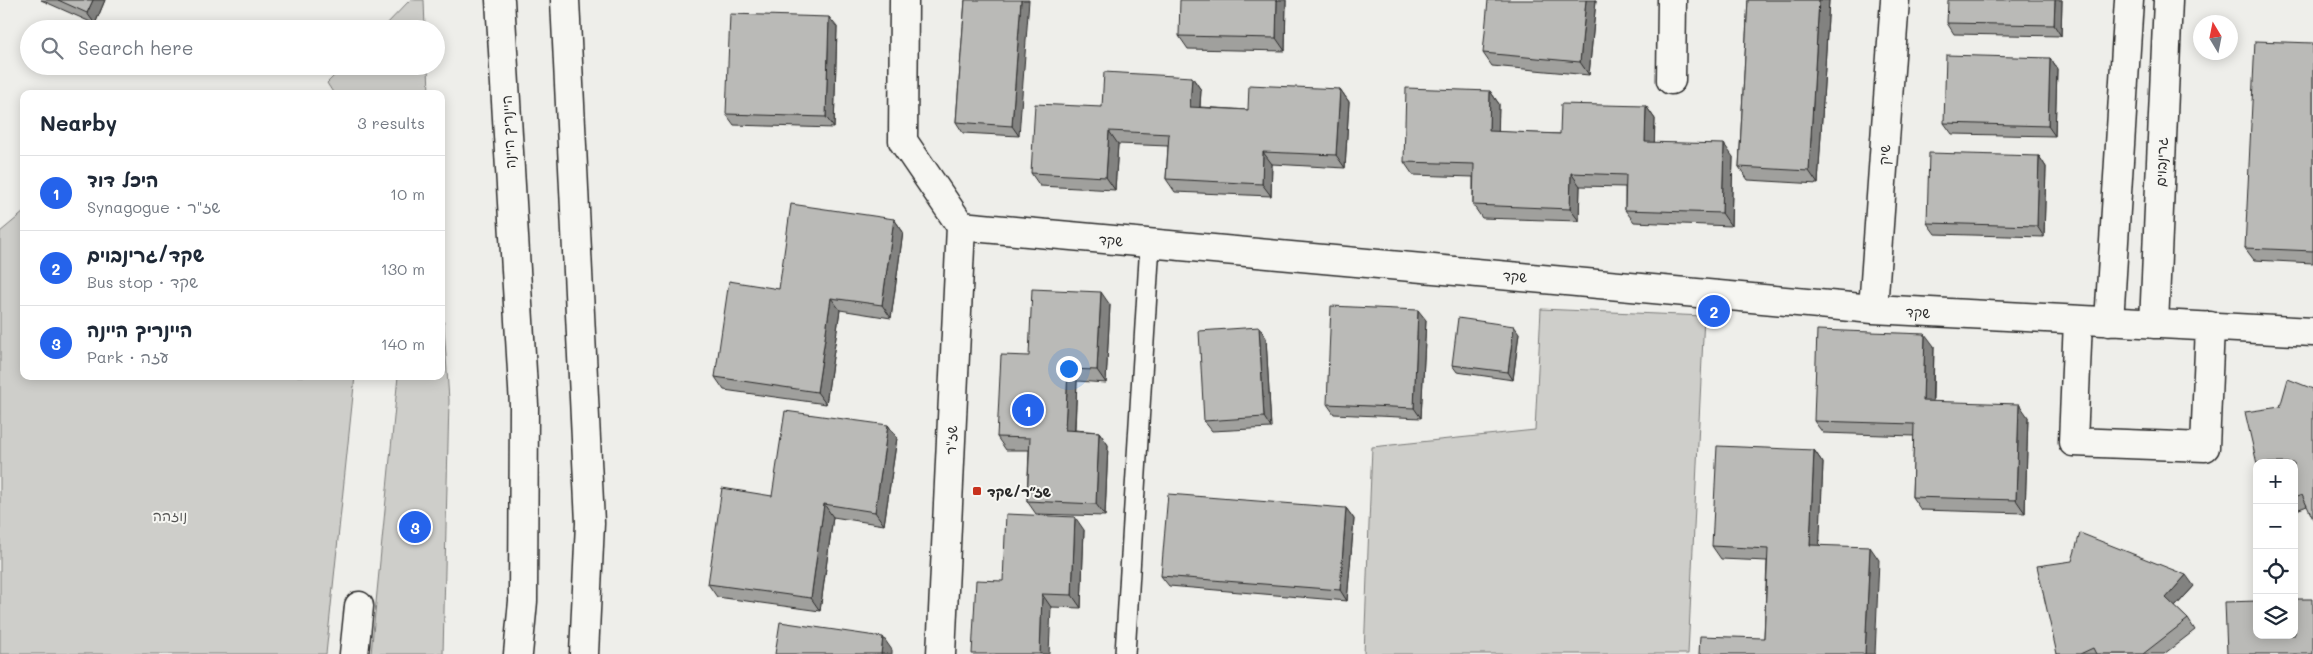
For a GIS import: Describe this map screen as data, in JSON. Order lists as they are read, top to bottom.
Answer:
{
  "streets": {
    "street": [
      "היינריך היינה",
      "שיק",
      "גרינבוים",
      "שקד",
      "שז\"ר"
    ]
  },
  "crossings": [
    ["שיק", "שקד"],
    ["גרינבוים", "שקד"],
    ["שקד", "שז\"ר"]
  ],
  "parks": ["נוזהה"],
  "places": {
    "transit": ["שז״ר/שקד"]
  },
  "north": "top",
  "page": {
    "search": "Search here",
    "heading": ["Nearby", "3 results"],
    "list": [
      {
        "mark": "1",
        "name": "היכל דוד",
        "note": "Synagogue · שז\"ר",
        "value": "10 m"
      },
      {
        "mark": "2",
        "name": "שקד/גרינבוים",
        "note": "Bus stop · שקד",
        "value": "130 m"
      },
      {
        "mark": "3",
        "name": "היינריך היינה",
        "note": "Park · עזה",
        "value": "140 m"
      }
    ],
    "pins": ["2", "1", "3"],
    "map_buttons": ["+", "−"]
  }
}
